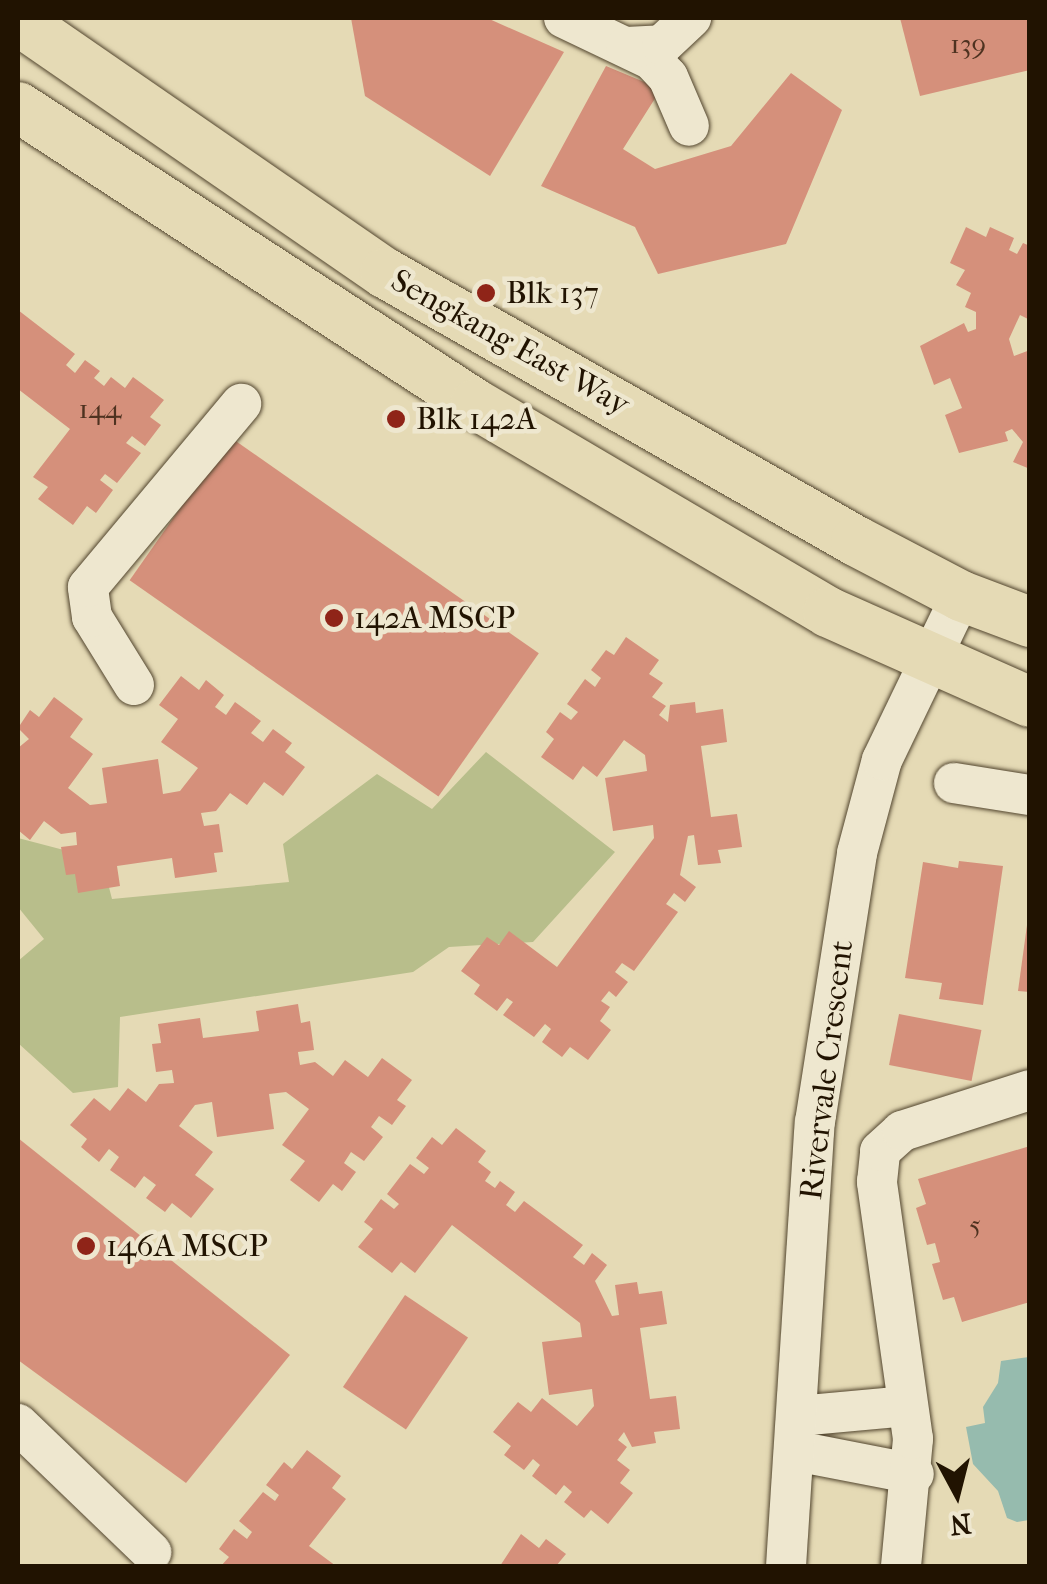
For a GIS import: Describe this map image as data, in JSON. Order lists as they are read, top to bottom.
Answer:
{
  "streets": {
    "main road": ["Sengkang East Way"],
    "street": ["Rivervale Crescent"]
  },
  "crossings": [
    ["Sengkang East Way", "Rivervale Crescent"]
  ],
  "places": [
    "Blk 137",
    "Blk 142A",
    "142A MSCP",
    "146A MSCP"
  ],
  "house_numbers": ["139", "144", "5"],
  "north": "bottom"
}
